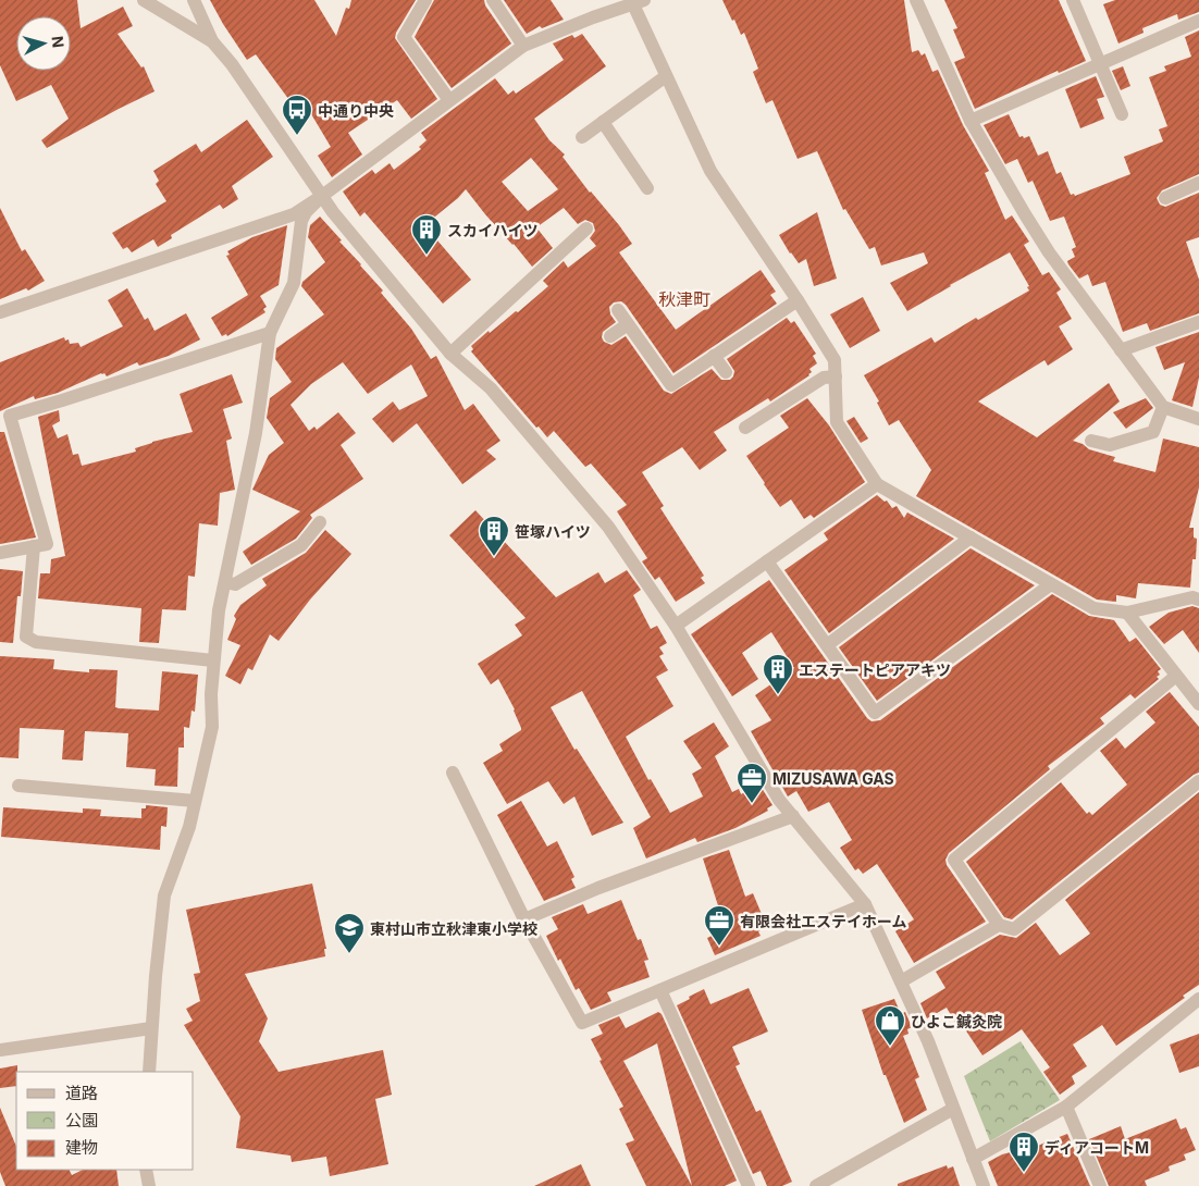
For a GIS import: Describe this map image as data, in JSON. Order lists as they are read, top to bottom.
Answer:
{
  "districts": ["秋津町"],
  "places": {
    "bus stop": ["中通り中央"],
    "building": [
      "スカイハイツ",
      "笹塚ハイツ",
      "エステートピアアキツ",
      "ディアコートM"
    ],
    "office": ["MIZUSAWA GAS", "有限会社エステイホーム"],
    "school or university": ["東村山市立秋津東小学校"],
    "shop": ["ひよこ鍼灸院"]
  },
  "legend": ["道路", "公園", "建物"],
  "north": "right"
}
